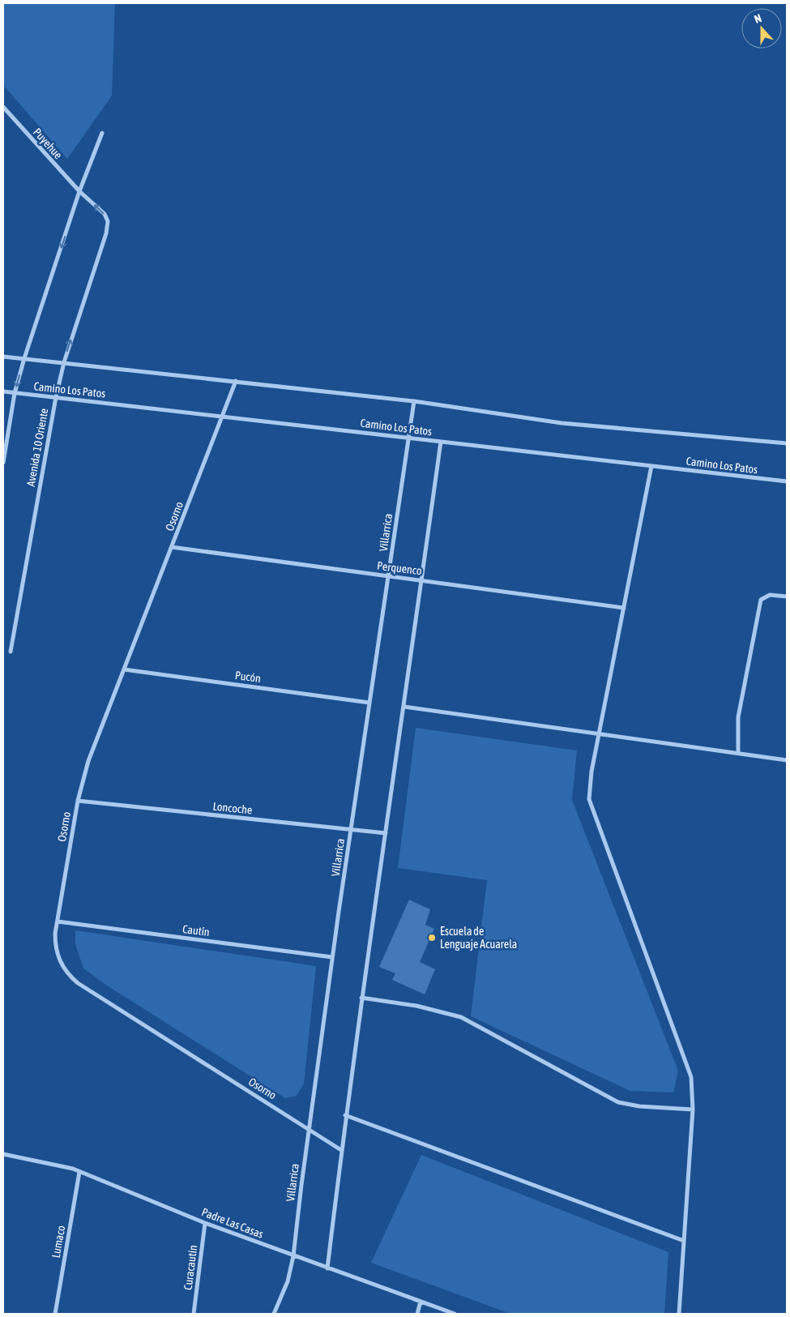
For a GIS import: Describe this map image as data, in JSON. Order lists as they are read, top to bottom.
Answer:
{
  "streets": {
    "street": [
      "Puyehue",
      "Camino Los Patos",
      "Avenida 10 Oriente",
      "Osorno",
      "Villarrica",
      "Perquenco",
      "Pucón",
      "Loncoche",
      "Cautín",
      "Padre Las Casas",
      "Lumaco",
      "Curacautín"
    ]
  },
  "crossings": [
    ["Puyehue", "Avenida 10 Oriente"],
    ["Camino Los Patos", "Avenida 10 Oriente"],
    ["Camino Los Patos", "Osorno"],
    ["Camino Los Patos", "Villarrica"],
    ["Osorno", "Villarrica"],
    ["Osorno", "Perquenco"],
    ["Osorno", "Pucón"],
    ["Osorno", "Loncoche"],
    ["Osorno", "Cautín"],
    ["Villarrica", "Perquenco"],
    ["Villarrica", "Pucón"],
    ["Villarrica", "Loncoche"],
    ["Villarrica", "Cautín"],
    ["Villarrica", "Padre Las Casas"],
    ["Padre Las Casas", "Lumaco"],
    ["Padre Las Casas", "Curacautín"]
  ],
  "one_way": ["Avenida 10 Oriente"],
  "places": ["Escuela de Lenguaje Acuarela"],
  "north": "top"
}
